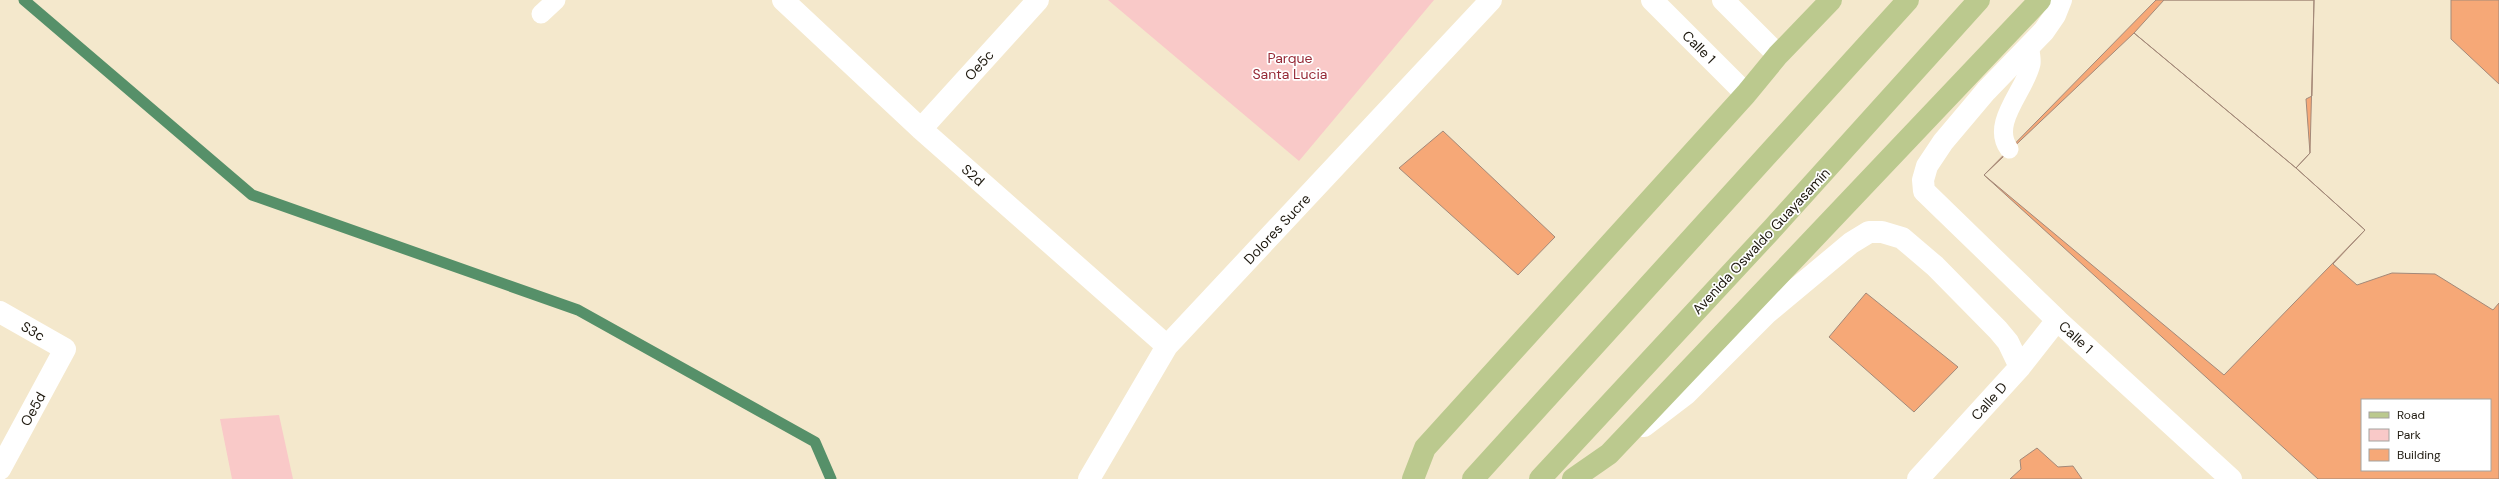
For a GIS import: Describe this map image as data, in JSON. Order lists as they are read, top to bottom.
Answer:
{
  "streets": {
    "main road": ["Avenida Oswaldo Guayasamín"],
    "street": [
      "Calle 1",
      "Oe5c",
      "S2d",
      "Dolores Sucre",
      "S3c",
      "Calle D",
      "Oe5d"
    ]
  },
  "crossings": [
    ["Calle 1", "Calle D"],
    ["Oe5c", "S2d"],
    ["S2d", "Dolores Sucre"],
    ["S3c", "Oe5d"]
  ],
  "parks": ["Parque Santa Lucia"],
  "legend": ["Road", "Park", "Building"]
}
